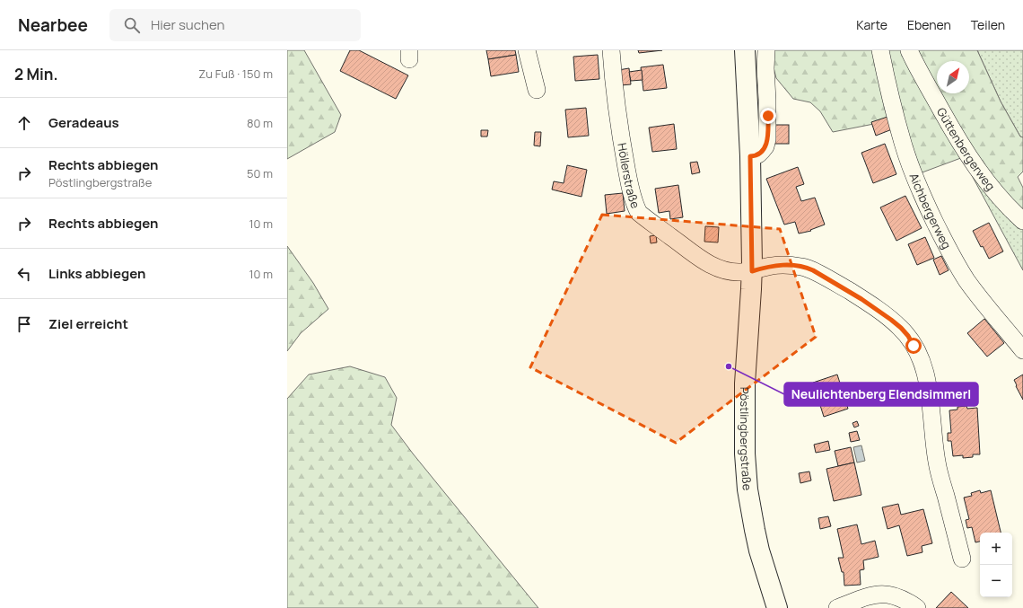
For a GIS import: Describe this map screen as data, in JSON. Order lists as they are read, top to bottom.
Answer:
{
  "streets": {
    "main road": ["Pöstlingbergstraße"],
    "street": ["Güttenbergerweg", "Höllerstraße", "Aichbergerweg"]
  },
  "crossings": [
    ["Höllerstraße", "Pöstlingbergstraße"]
  ],
  "places": ["Neulichtenberg Elendsimmerl"],
  "north": "top right",
  "page": {
    "header": "Nearbee",
    "search": "Hier suchen",
    "nav": ["Karte", "Ebenen", "Teilen"],
    "heading": ["2 Min.", "Zu Fuß · 150 m"],
    "list": [
      ["Geradeaus", "80 m"],
      ["Rechts abbiegen", "Pöstlingbergstraße", "50 m"],
      ["Rechts abbiegen", "10 m"],
      ["Links abbiegen", "10 m"],
      "Ziel erreicht"
    ],
    "map_buttons": ["+", "−"]
  }
}
